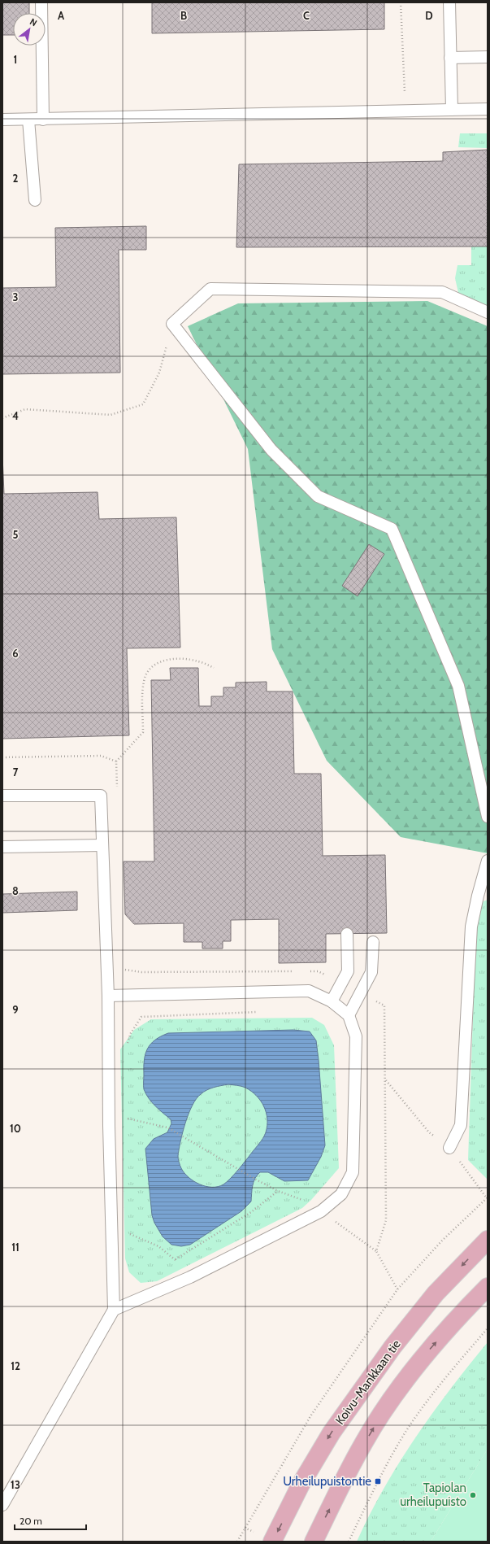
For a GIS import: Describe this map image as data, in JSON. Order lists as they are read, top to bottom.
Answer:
{
  "streets": {
    "main road": ["Koivu-Mankkaan tie"]
  },
  "places": {
    "transit": ["Urheilupuistontie"],
    "other": ["Tapiolan urheilupuisto"]
  },
  "scale_bar": "20 m",
  "north": "top right",
  "grid": {
    "columns": [
      "A",
      "B",
      "C",
      "D"
    ],
    "rows": [
      "1",
      "2",
      "3",
      "4",
      "5",
      "6",
      "7",
      "8",
      "9",
      "10",
      "11",
      "12",
      "13"
    ]
  }
}
